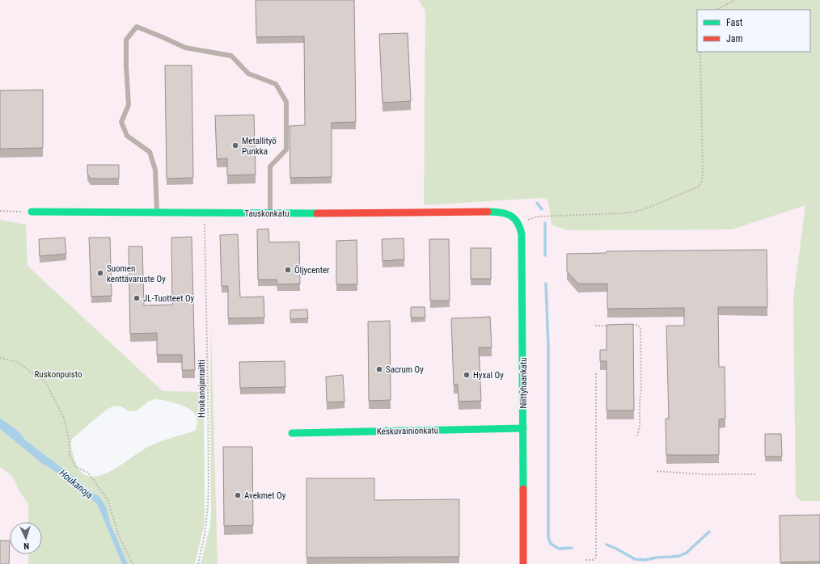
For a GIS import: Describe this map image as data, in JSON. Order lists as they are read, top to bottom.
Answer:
{
  "streets": {
    "street": ["Tauskonkatu", "Niittyhaankatu", "Keskuvainionkatu"],
    "path": ["Houkanojanraitti"]
  },
  "crossings": [
    ["Tauskonkatu", "Niittyhaankatu"],
    ["Tauskonkatu", "Houkanojanraitti"],
    ["Niittyhaankatu", "Keskuvainionkatu"]
  ],
  "water": ["Houkanoja"],
  "parks": ["Ruskonpuisto"],
  "places": [
    "Metallityö Punkka",
    "Öljycenter",
    "Suomen kenttävaruste Oy",
    "JL-Tuotteet Oy",
    "Sacrum Oy",
    "Hyxal Oy",
    "Avekmet Oy"
  ],
  "legend": ["Fast", "Jam"],
  "north": "bottom"
}
